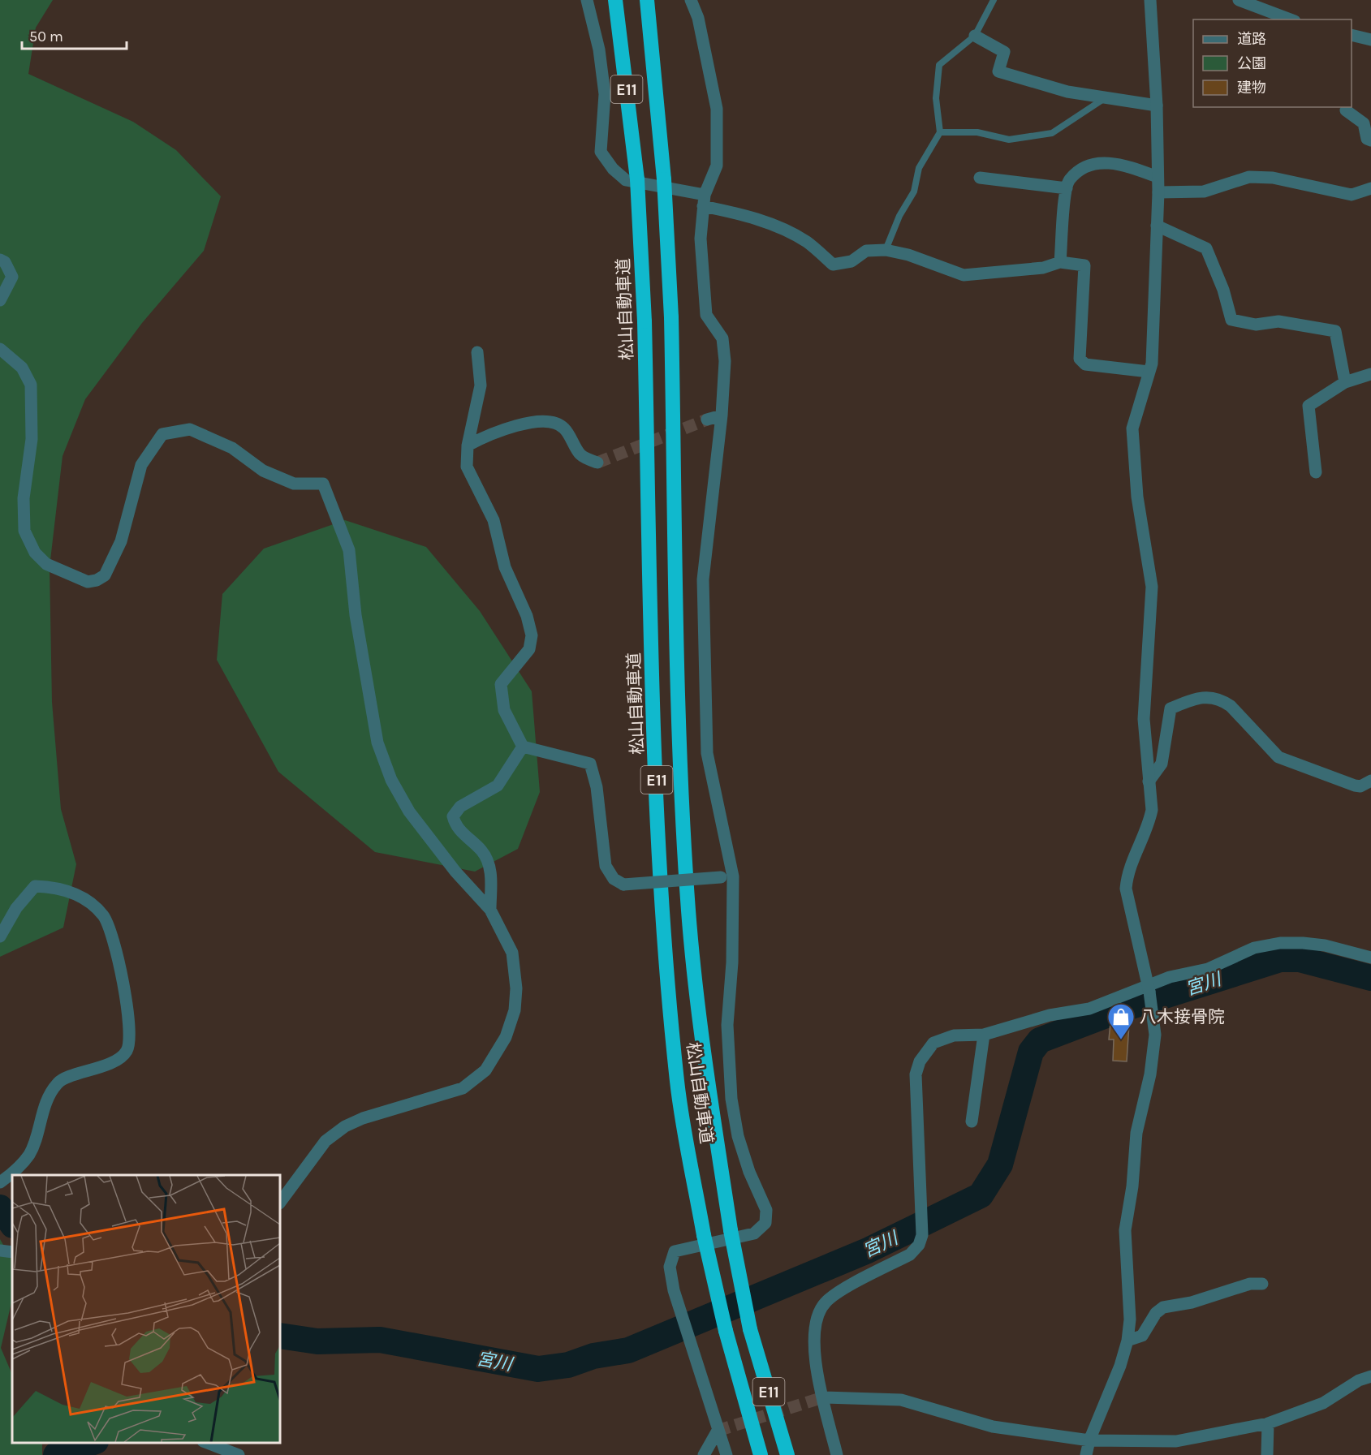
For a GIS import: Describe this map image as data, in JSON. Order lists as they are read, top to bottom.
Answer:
{
  "streets": {
    "highway": ["E11", "松山自動車道"]
  },
  "water": ["宮川"],
  "places": {
    "shop": ["八木接骨院"]
  },
  "legend": ["道路", "公園", "建物"],
  "scale_bar": "50 m"
}
